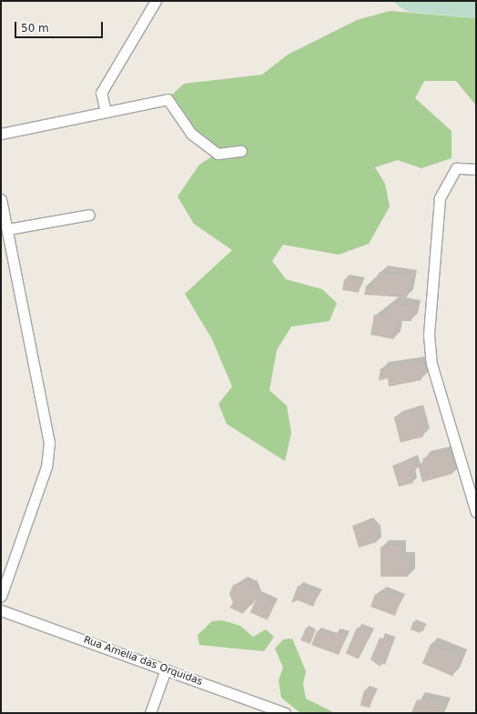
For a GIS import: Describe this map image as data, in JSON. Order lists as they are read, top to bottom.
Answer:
{
  "streets": {
    "street": ["Rua Amelia das Orquidas"]
  },
  "scale_bar": "50 m"
}
